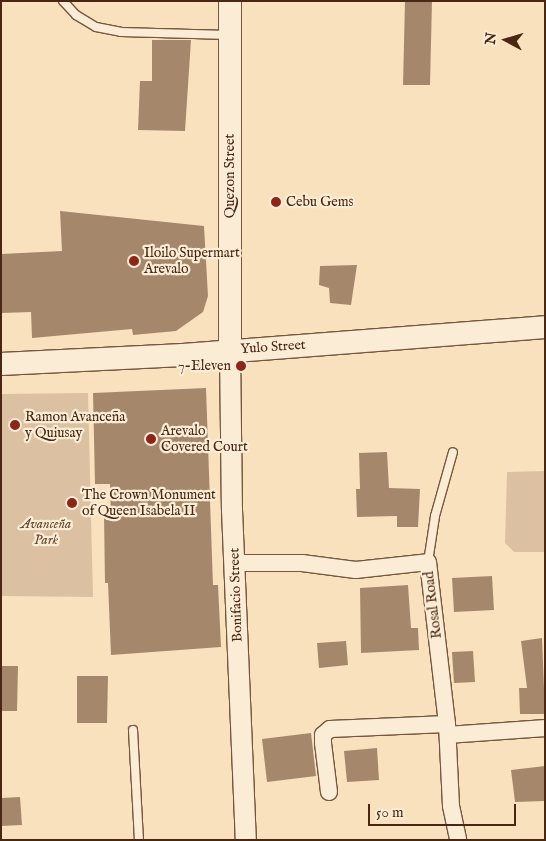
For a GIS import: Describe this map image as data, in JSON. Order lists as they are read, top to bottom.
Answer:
{
  "streets": {
    "main road": ["Quezon Street", "Yulo Street"],
    "street": ["Bonifacio Street", "Rosal Road"]
  },
  "crossings": [
    ["Quezon Street", "Yulo Street"],
    ["Quezon Street", "Bonifacio Street"],
    ["Yulo Street", "Bonifacio Street"],
    ["Bonifacio Street", "Rosal Road"]
  ],
  "parks": ["Avanceña Park"],
  "places": [
    "Cebu Gems",
    "Iloilo Supermart Arevalo",
    "7-Eleven",
    "Ramon Avanceña y Quiusay",
    "Arevalo Covered Court",
    "The Crown Monument of Queen Isabela II"
  ],
  "scale_bar": "50 m",
  "north": "left"
}
